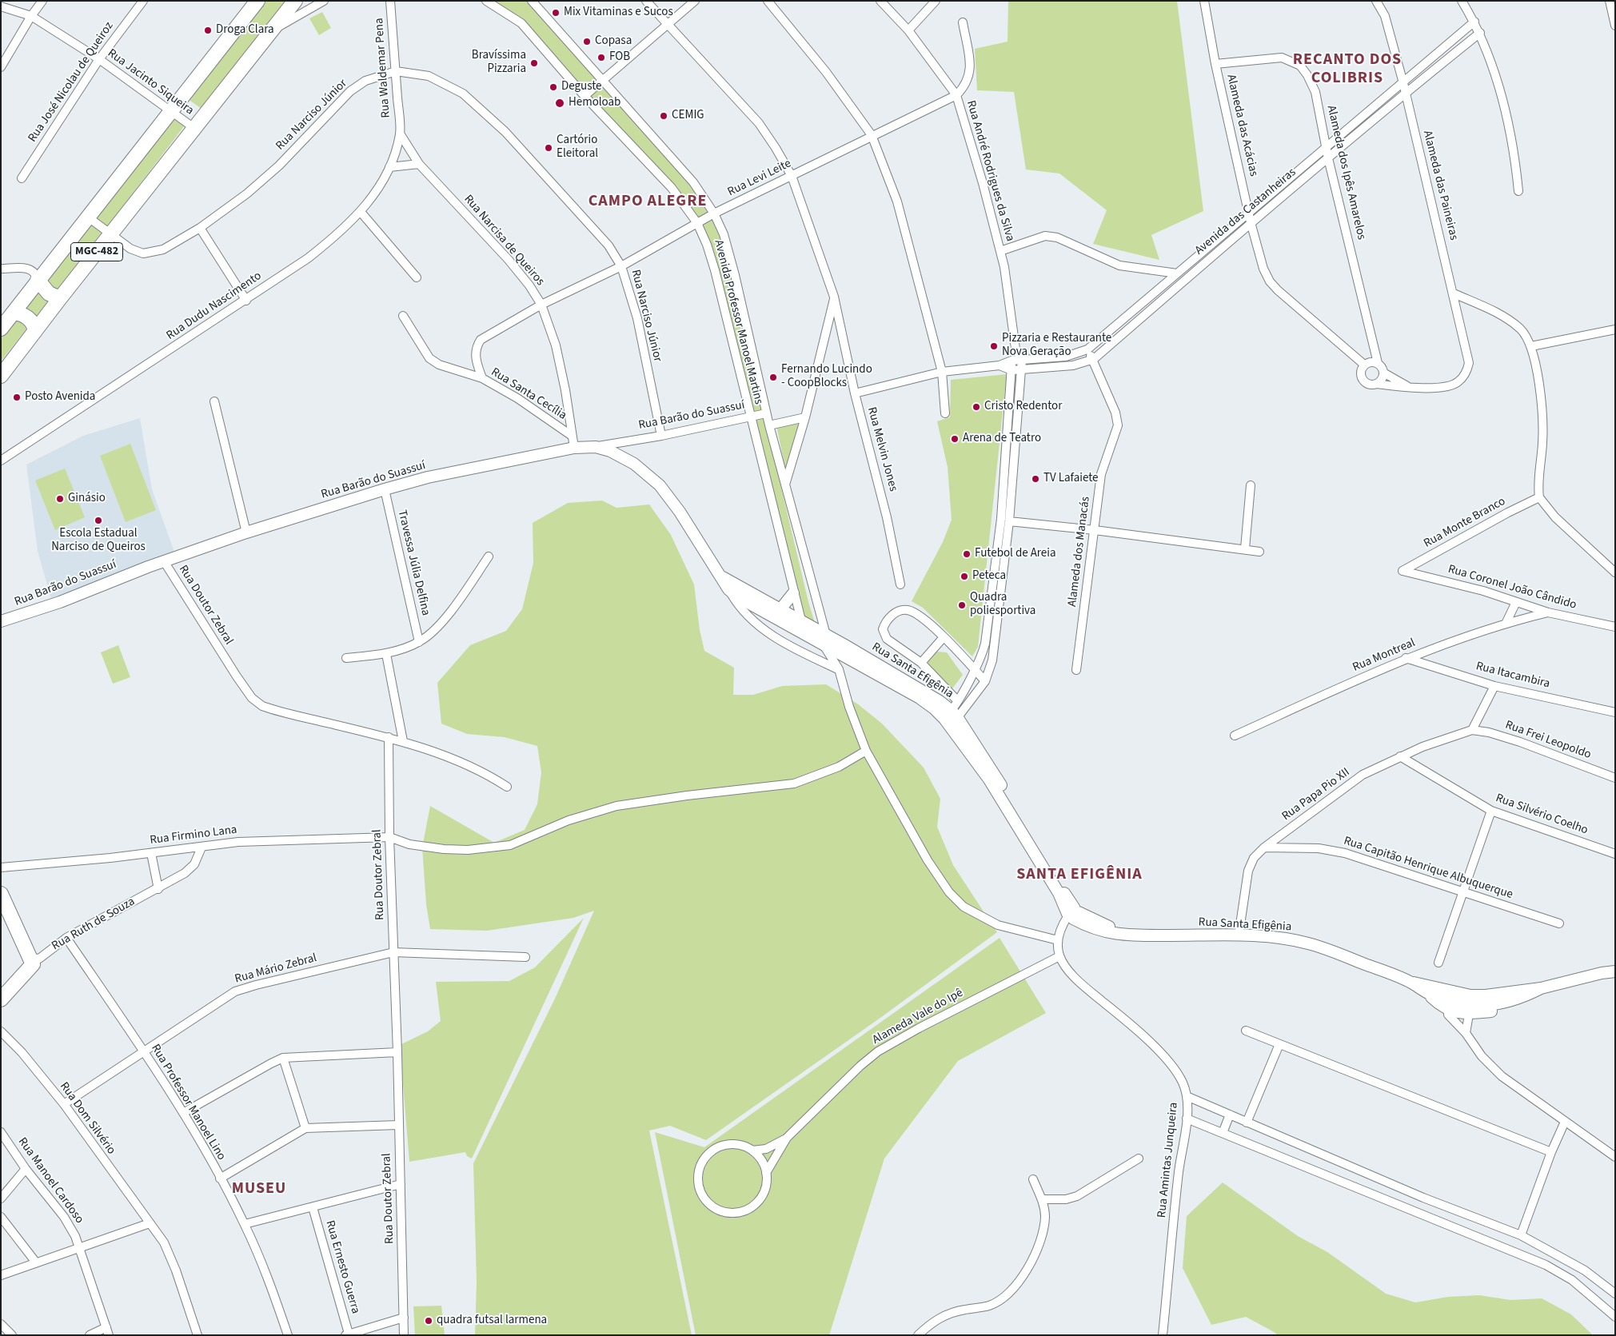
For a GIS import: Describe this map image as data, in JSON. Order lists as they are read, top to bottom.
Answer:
{
  "streets": {
    "highway": ["MGC-482", "Rua Ruth de Souza"],
    "main road": ["Rua Barão do Suassuí", "Rua Santa Efigênia"],
    "street": [
      "Rua Waldemar Pena",
      "Rua José Nicolau de Queiroz",
      "Rua Jacinto Siqueira",
      "Rua Narciso Júnior",
      "Alameda das Acácias",
      "Rua André Rodrigues da Silva",
      "Alameda dos Ipês Amarelos",
      "Rua Levi Leite",
      "Alameda das Paineiras",
      "Avenida das Castanheiras",
      "Rua Narcisa de Queiros",
      "Rua Dudu Nascimento",
      "Avenida Professor Manoel Martins",
      "Rua Santa Cecília",
      "Rua Melvin Jones",
      "Rua Monte Branco",
      "Alameda dos Manacás",
      "Travessa Júlia Delfina",
      "Rua Coronel João Cândido",
      "Rua Doutor Zebral",
      "Rua Montreal",
      "Rua Itacambira",
      "Rua Frei Leopoldo",
      "Rua Papa Pio XII",
      "Rua Silvério Coelho",
      "Rua Firmino Lana",
      "Rua Capitão Henrique Albuquerque",
      "Rua Mário Zebral",
      "Alameda Vale do Ipê",
      "Rua Professor Manoel Lino",
      "Rua Dom Silvério",
      "Rua Amintas Junqueira",
      "Rua Manoel Cardoso",
      "Rua Ernesto Guerra"
    ]
  },
  "crossings": [
    ["Rua Waldemar Pena", "Rua Narciso Júnior"],
    ["Rua Waldemar Pena", "Rua Narcisa de Queiros"],
    ["Rua Waldemar Pena", "Rua Dudu Nascimento"],
    ["Rua José Nicolau de Queiroz", "Rua Jacinto Siqueira"],
    ["Rua Jacinto Siqueira", "MGC-482"],
    ["Rua Narciso Júnior", "Rua Levi Leite"],
    ["Rua Narciso Júnior", "MGC-482"],
    ["Rua Narciso Júnior", "Rua Barão do Suassuí"],
    ["Alameda das Acácias", "Alameda dos Ipês Amarelos"],
    ["Alameda das Acácias", "Alameda das Paineiras"],
    ["Alameda das Acácias", "Avenida das Castanheiras"],
    ["Rua André Rodrigues da Silva", "Rua Levi Leite"],
    ["Rua André Rodrigues da Silva", "Avenida das Castanheiras"],
    ["Rua André Rodrigues da Silva", "Rua Santa Efigênia"],
    ["Alameda dos Ipês Amarelos", "Alameda das Paineiras"],
    ["Alameda dos Ipês Amarelos", "Avenida das Castanheiras"],
    ["Rua Levi Leite", "Rua Narcisa de Queiros"],
    ["Rua Levi Leite", "Avenida Professor Manoel Martins"],
    ["Rua Levi Leite", "Rua Santa Cecília"],
    ["Rua Levi Leite", "Rua Melvin Jones"],
    ["Alameda das Paineiras", "Avenida das Castanheiras"],
    ["Avenida das Castanheiras", "Alameda dos Manacás"],
    ["Rua Narcisa de Queiros", "Rua Dudu Nascimento"],
    ["Rua Narcisa de Queiros", "Rua Santa Cecília"],
    ["Rua Narcisa de Queiros", "Rua Barão do Suassuí"],
    ["Avenida Professor Manoel Martins", "Rua Barão do Suassuí"],
    ["Avenida Professor Manoel Martins", "Rua Santa Efigênia"],
    ["Avenida Professor Manoel Martins", "Rua Amintas Junqueira"],
    ["Rua Barão do Suassuí", "Travessa Júlia Delfina"],
    ["Rua Barão do Suassuí", "Rua Doutor Zebral"],
    ["Rua Barão do Suassuí", "Rua Santa Efigênia"],
    ["Rua Monte Branco", "Rua Coronel João Cândido"],
    ["Rua Coronel João Cândido", "Rua Montreal"],
    ["Rua Doutor Zebral", "Rua Firmino Lana"],
    ["Rua Doutor Zebral", "Rua Mário Zebral"],
    ["Rua Montreal", "Rua Itacambira"],
    ["Rua Santa Efigênia", "Rua Papa Pio XII"],
    ["Rua Santa Efigênia", "Rua Amintas Junqueira"],
    ["Rua Frei Leopoldo", "Rua Papa Pio XII"],
    ["Rua Papa Pio XII", "Rua Silvério Coelho"],
    ["Rua Papa Pio XII", "Rua Capitão Henrique Albuquerque"],
    ["Rua Firmino Lana", "Rua Ruth de Souza"],
    ["Rua Ruth de Souza", "Rua Professor Manoel Lino"],
    ["Rua Mário Zebral", "Rua Professor Manoel Lino"],
    ["Rua Mário Zebral", "Rua Dom Silvério"],
    ["Alameda Vale do Ipê", "Rua Amintas Junqueira"]
  ],
  "districts": [
    "RECANTO DOS COLIBRIS",
    "CAMPO ALEGRE",
    "SANTA EFIGÊNIA",
    "MUSEU"
  ],
  "places": [
    "Mix Vitaminas e Sucos",
    "Droga Clara",
    "Copasa",
    "FOB",
    "Bravíssima Pizzaria",
    "Deguste",
    "Hemoloab",
    "CEMIG",
    "Cartório Eleitoral",
    "Pizzaria e Restaurante Nova Geração",
    "Fernando Lucindo - CoopBlocks",
    "Posto Avenida",
    "Cristo Redentor",
    "Arena de Teatro",
    "TV Lafaiete",
    "Ginásio",
    "Escola Estadual Narciso de Queiros",
    "Futebol de Areia",
    "Peteca",
    "Quadra poliesportiva",
    "quadra futsal larmena"
  ]
}
